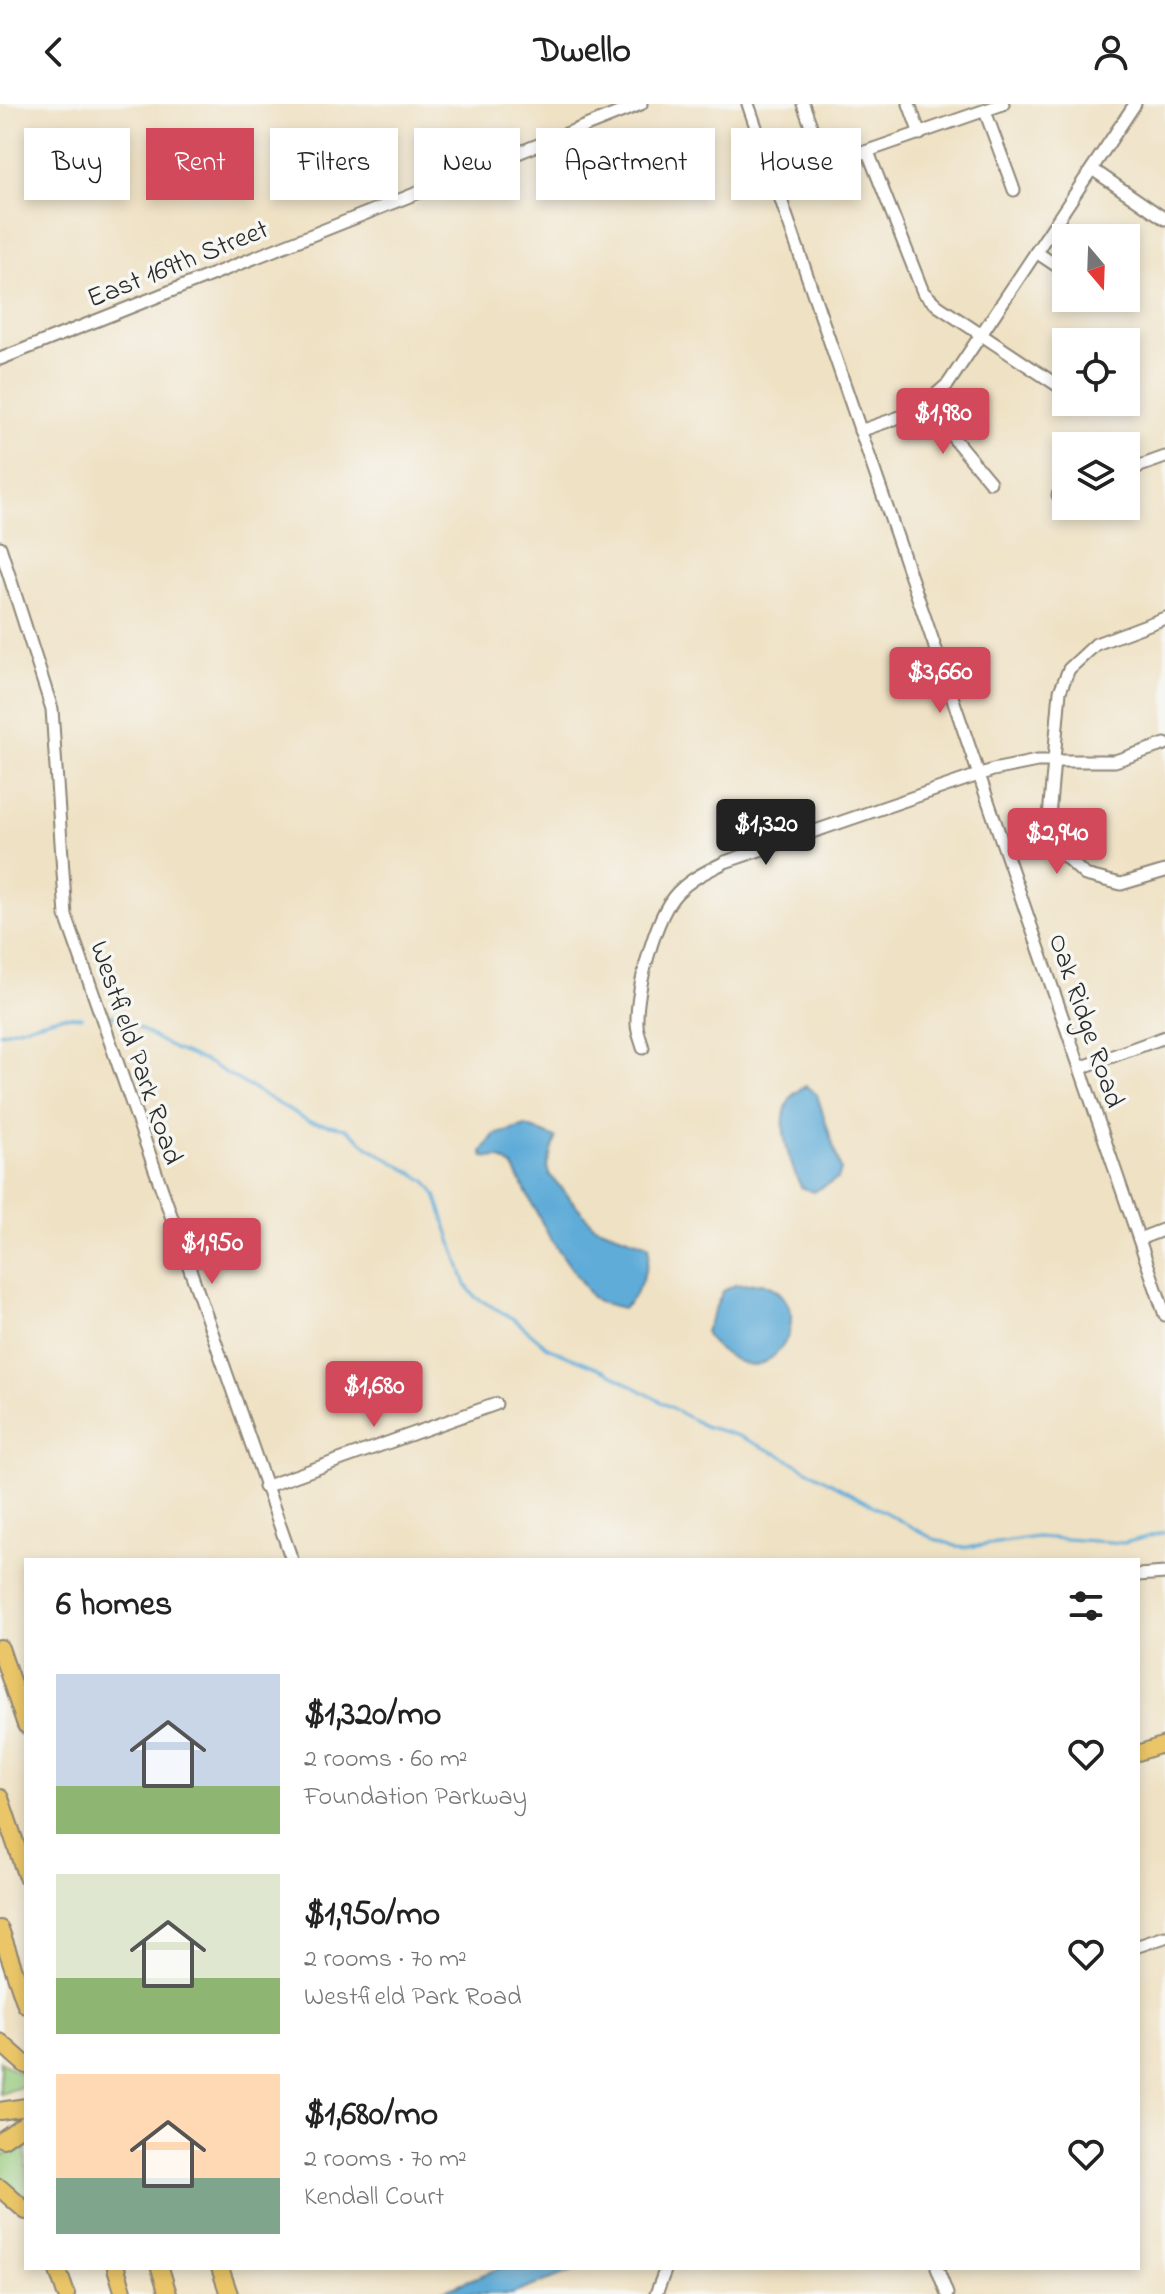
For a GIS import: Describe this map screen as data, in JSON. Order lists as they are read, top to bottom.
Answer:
{
  "streets": {
    "street": ["East 169th Street", "Oak Ridge Road", "Westfield Park Road"]
  },
  "north": "bottom",
  "page": {
    "header": "Dwello",
    "chip": [
      "Buy",
      "Rent",
      "Filters",
      "New",
      "Apartment",
      "House"
    ],
    "price": [
      "$1,980",
      "$3,660",
      "$1,320",
      "$2,940",
      "$1,950",
      "$1,680"
    ],
    "heading": "6 homes",
    "list": [
      {
        "name": "$1,320/mo",
        "note": "2 rooms · 60 m² · Foundation Parkway"
      },
      {
        "name": "$1,950/mo",
        "note": "2 rooms · 70 m² · Westfield Park Road"
      },
      {
        "name": "$1,680/mo",
        "note": "2 rooms · 70 m² · Kendall Court"
      }
    ]
  }
}
